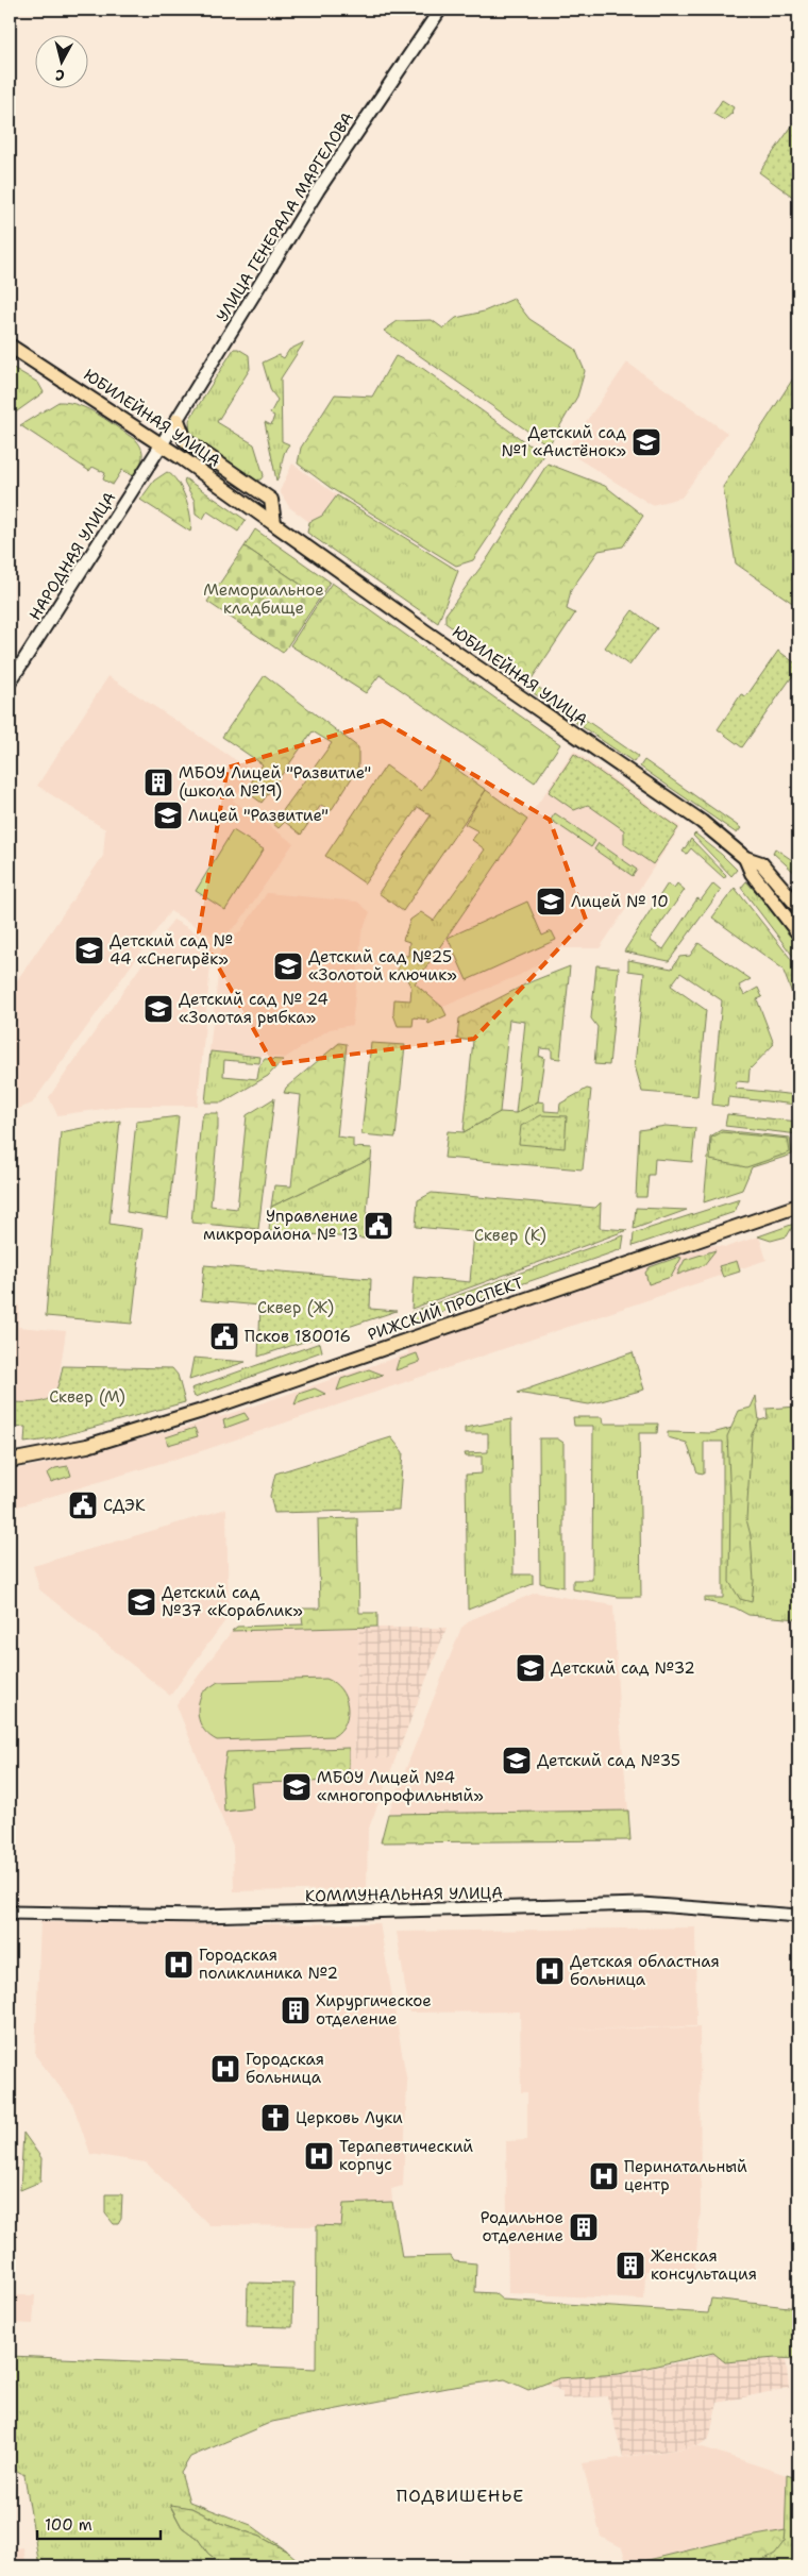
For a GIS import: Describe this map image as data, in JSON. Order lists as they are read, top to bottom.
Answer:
{
  "streets": {
    "main road": [
      "УЛИЦА ГЕНЕРАЛА МАРГЕЛОВА",
      "ЮБИЛЕЙНАЯ УЛИЦА",
      "НАРОДНАЯ УЛИЦА",
      "РИЖСКИЙ ПРОСПЕКТ",
      "КОММУНАЛЬНАЯ УЛИЦА"
    ]
  },
  "crossings": [
    ["УЛИЦА ГЕНЕРАЛА МАРГЕЛОВА", "ЮБИЛЕЙНАЯ УЛИЦА"],
    ["УЛИЦА ГЕНЕРАЛА МАРГЕЛОВА", "НАРОДНАЯ УЛИЦА"],
    ["ЮБИЛЕЙНАЯ УЛИЦА", "НАРОДНАЯ УЛИЦА"]
  ],
  "districts": ["ПОДВИШЕНЬЕ"],
  "parks": [
    "Мемориальное кладбище",
    "Сквер (К)",
    "Сквер (Ж)",
    "Сквер (М)"
  ],
  "places": {
    "school or university": [
      "Детский сад №1 «Аистёнок»",
      "Лицей \"Развитие\"",
      "Лицей № 10",
      "Детский сад № 44 «Снегирёк»",
      "Детский сад №25 «Золотой ключик»",
      "Детский сад № 24 «Золотая рыбка»",
      "Детский сад №37 «Кораблик»",
      "Детский сад №32",
      "Детский сад №35",
      "МБОУ Лицей №4 «многопрофильный»"
    ],
    "building": [
      "МБОУ Лицей \"Развитие\" (школа №19)",
      "Хирургическое отделение",
      "Родильное отделение",
      "Женская консультация"
    ],
    "public building": ["Управление микрорайона № 13", "Псков 180016", "СДЭК"],
    "hospital": [
      "Городская поликлиника №2",
      "Детская областная больница",
      "Городская больница",
      "Терапевтический корпус",
      "Перинатальный центр"
    ],
    "church": ["Церковь Луки"]
  },
  "scale_bar": "100 m",
  "north": "bottom"
}
